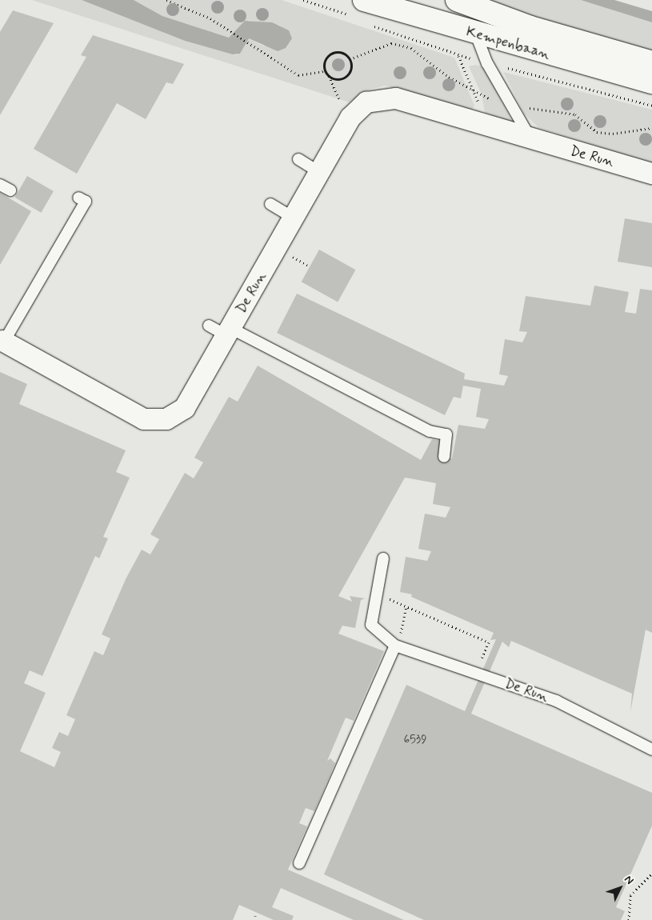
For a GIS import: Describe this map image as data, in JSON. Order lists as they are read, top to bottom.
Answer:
{
  "streets": {
    "main road": ["Kempenbaan"],
    "street": ["De Run"]
  },
  "house_numbers": ["6539"],
  "north": "top right"
}
